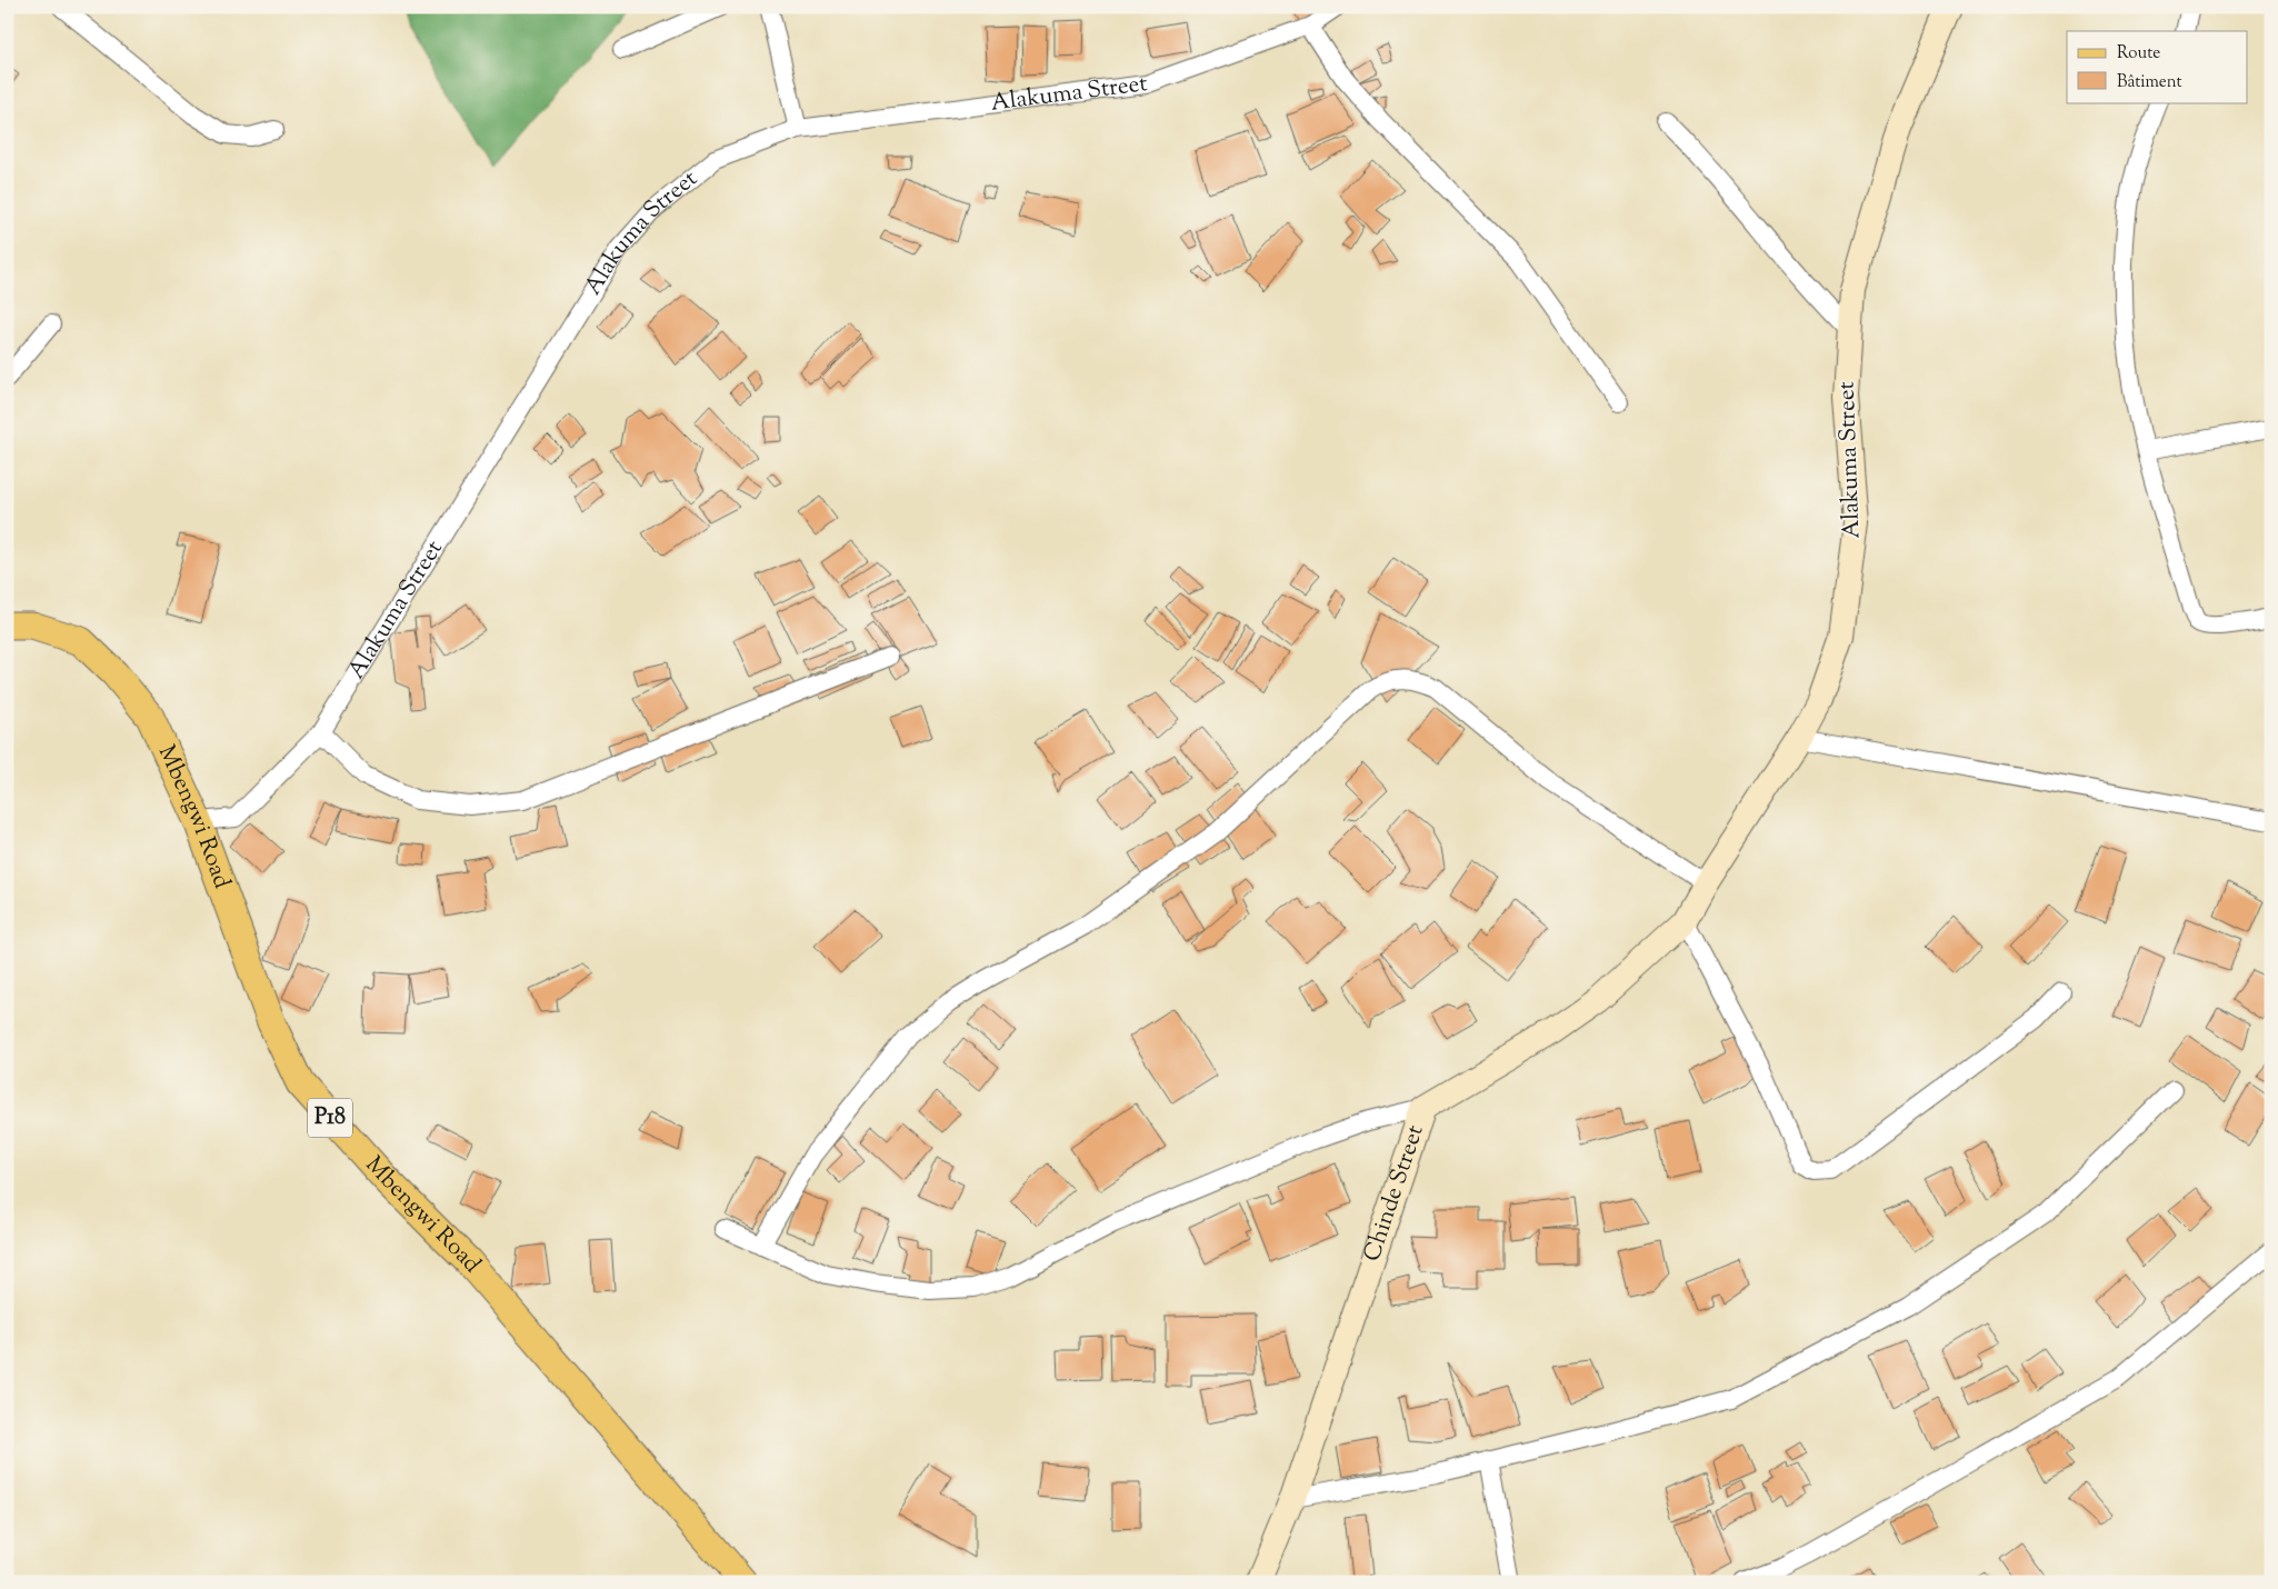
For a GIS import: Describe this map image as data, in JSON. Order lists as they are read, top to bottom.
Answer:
{
  "streets": {
    "main road": ["Mbengwi Road", "P18"],
    "street": ["Alakuma Street", "Chinde Street"]
  },
  "crossings": [
    ["Alakuma Street", "Mbengwi Road"],
    ["Alakuma Street", "Chinde Street"]
  ],
  "legend": ["Route", "Bâtiment"]
}
